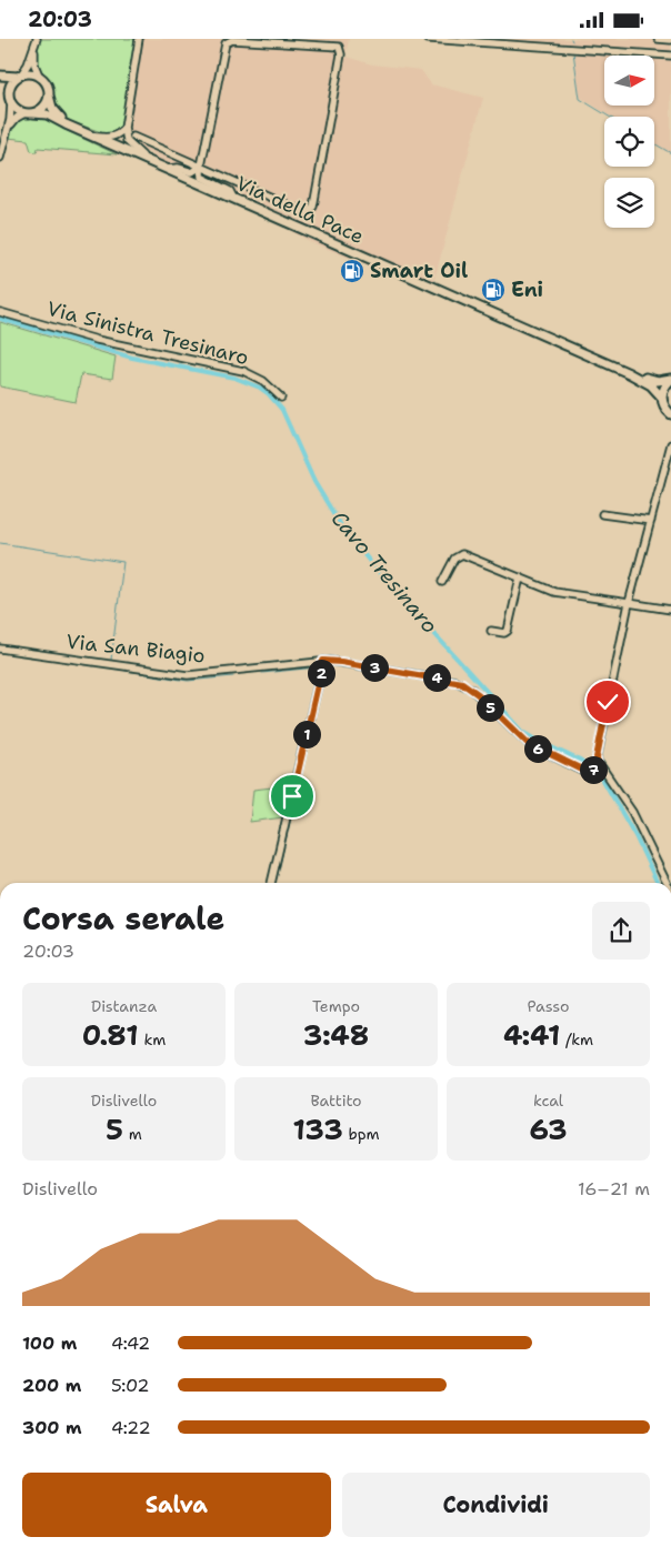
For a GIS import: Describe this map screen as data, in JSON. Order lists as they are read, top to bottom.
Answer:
{
  "streets": {
    "main road": ["Via della Pace"],
    "street": ["Via Sinistra Tresinaro", "Via San Biagio"]
  },
  "water": ["Cavo Tresinaro"],
  "places": {
    "fuel station": ["Smart Oil", "Eni"]
  },
  "north": "right",
  "page": {
    "status": "20:03",
    "pins": [
      "3",
      "2",
      "4",
      "5",
      "1",
      "6",
      "7"
    ],
    "heading": ["Corsa serale", "20:03"],
    "stats": [
      ["Distanza", "0.81 km"],
      ["Tempo", "3:48"],
      ["Passo", "4:41 /km"],
      ["Dislivello", "5 m"],
      ["Battito", "133 bpm"],
      ["kcal", "63"]
    ],
    "chart": ["Dislivello", "16–21 m"],
    "list": [
      {
        "name": "100 m",
        "note": "4:42"
      },
      {
        "name": "200 m",
        "note": "5:02"
      },
      {
        "name": "300 m",
        "note": "4:22"
      }
    ],
    "buttons": ["Salva", "Condividi"]
  }
}
